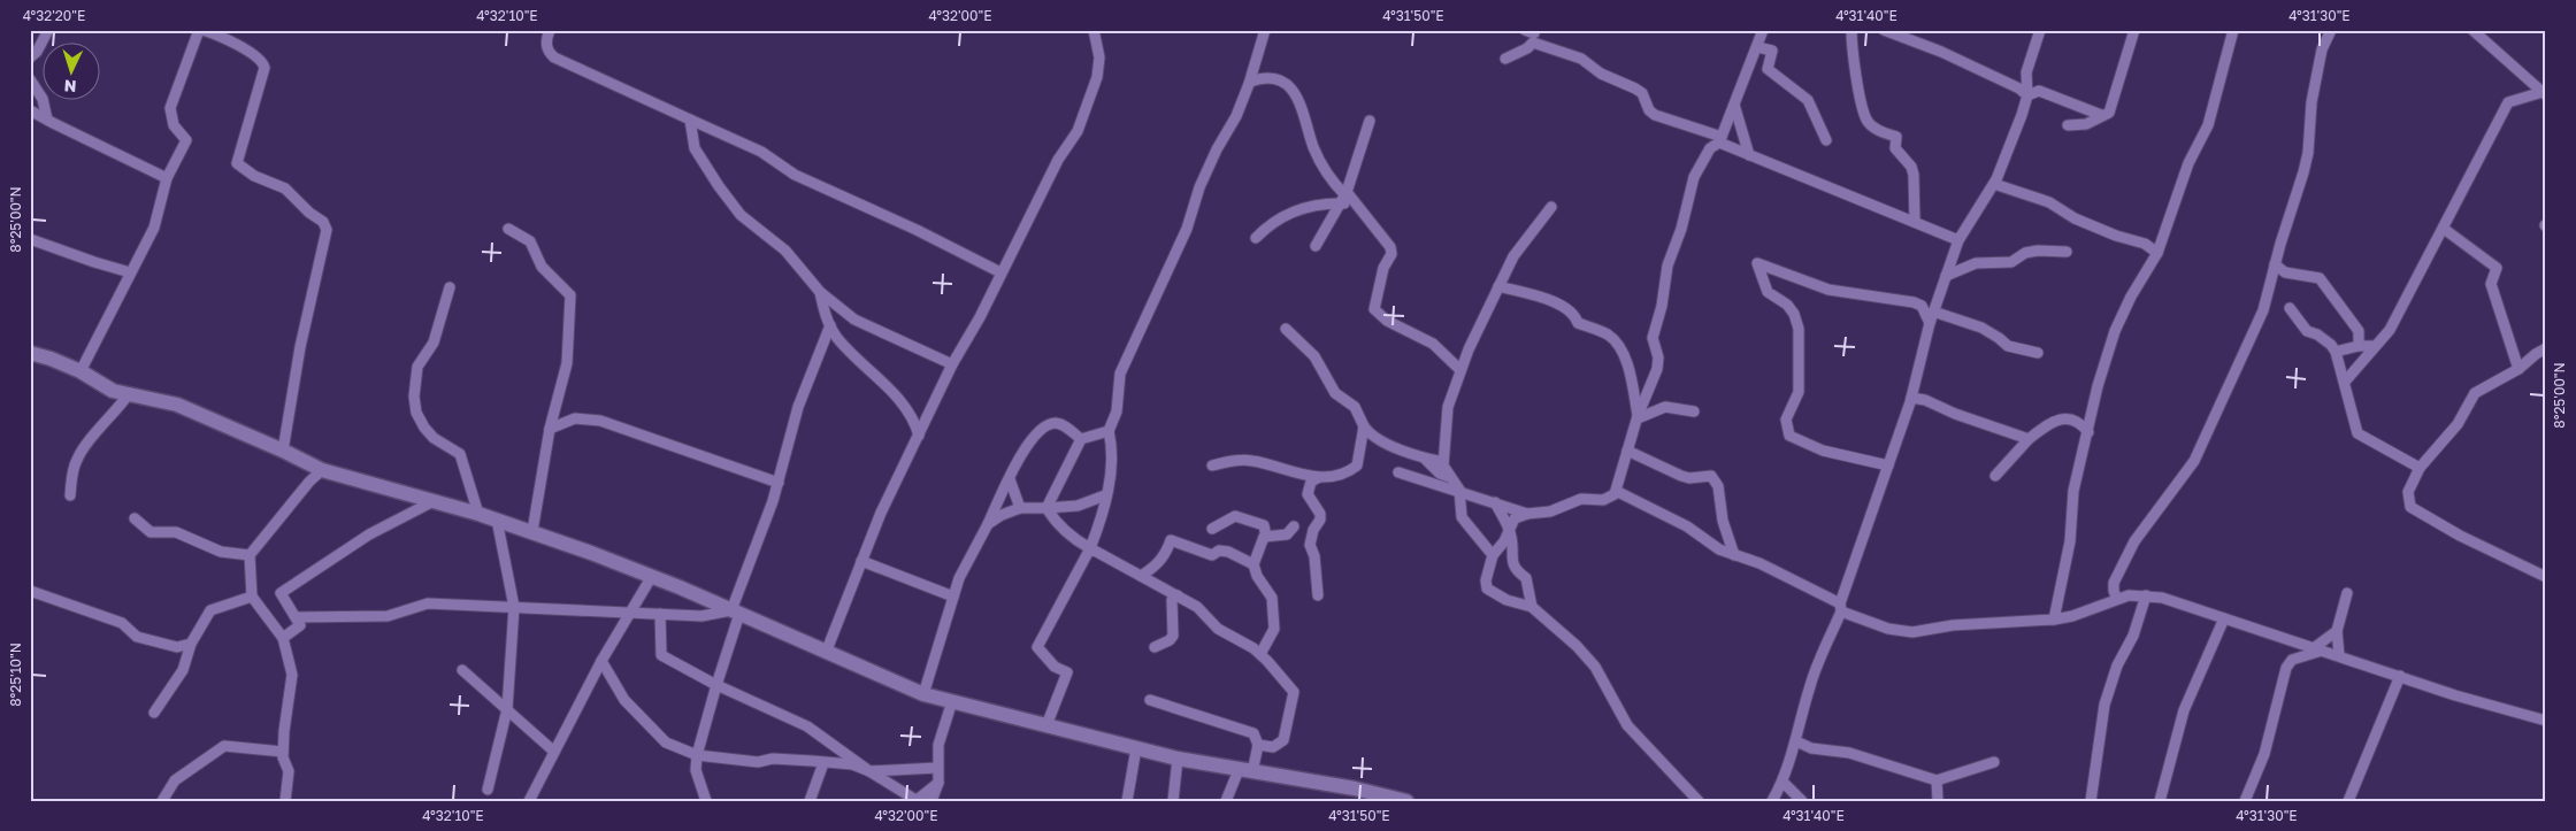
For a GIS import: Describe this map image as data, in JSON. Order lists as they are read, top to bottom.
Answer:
{
  "north": "bottom",
  "coordinates": [
    "4°32'20\"E",
    "4°32'10\"E",
    "4°32'00\"E",
    "4°31'50\"E",
    "4°31'40\"E",
    "4°31'30\"E",
    "8°25'00\"N",
    "8°25'10\"N"
  ]
}
